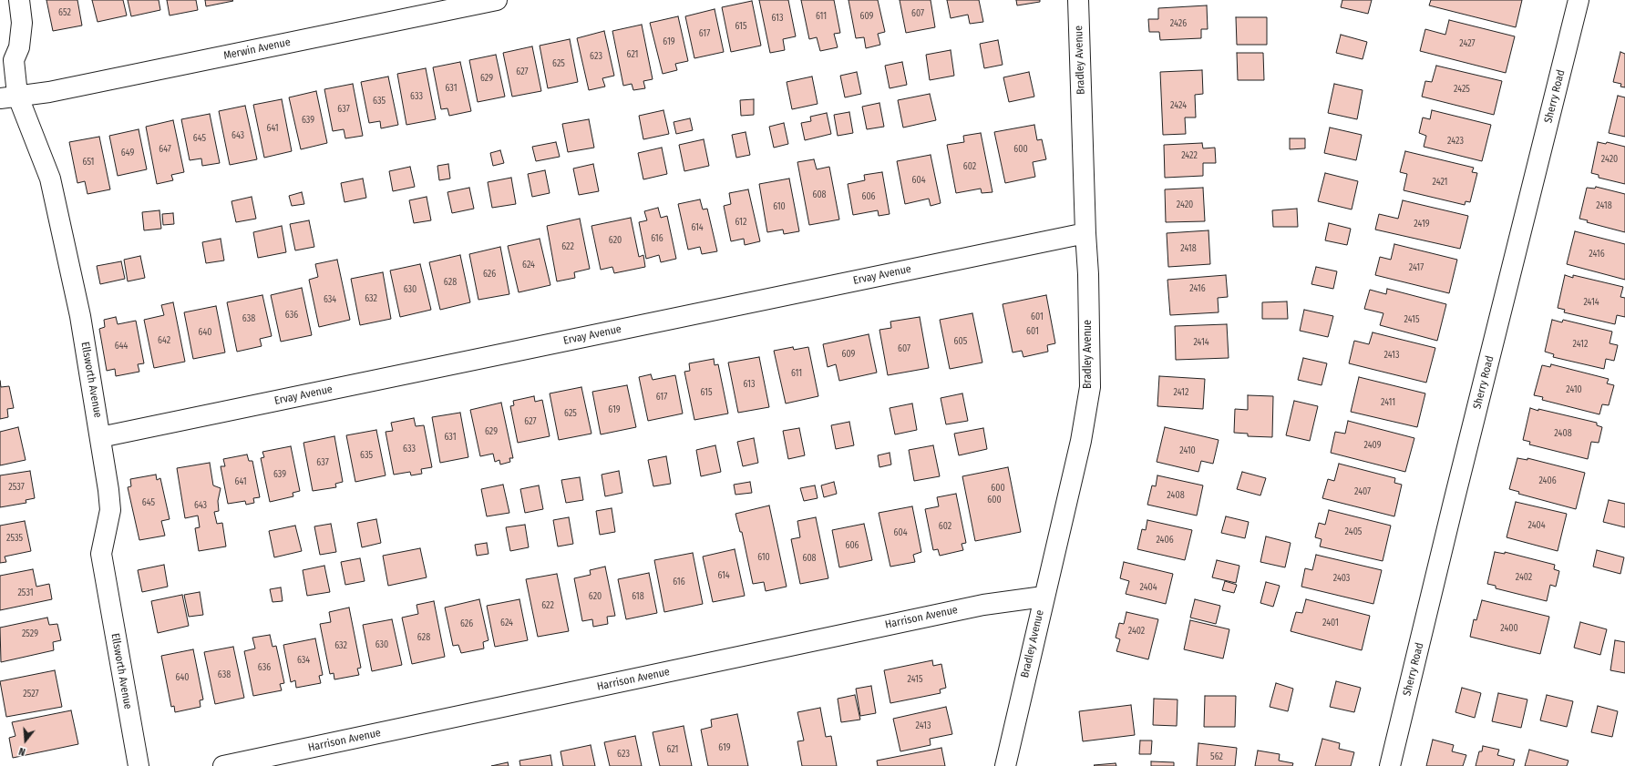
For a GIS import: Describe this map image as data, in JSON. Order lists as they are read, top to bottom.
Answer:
{
  "streets": {
    "street": [
      "Merwin Avenue",
      "Bradley Avenue",
      "Sherry Road",
      "Ervay Avenue",
      "Ellsworth Avenue",
      "Harrison Avenue"
    ]
  },
  "crossings": [
    ["Merwin Avenue", "Ellsworth Avenue"],
    ["Bradley Avenue", "Ervay Avenue"],
    ["Bradley Avenue", "Harrison Avenue"],
    ["Ervay Avenue", "Ellsworth Avenue"]
  ],
  "house_numbers": [
    "652",
    "607",
    "611",
    "609",
    "613",
    "2426",
    "615",
    "617",
    "619",
    "2427",
    "621",
    "623",
    "625",
    "627",
    "629",
    "631",
    "2425",
    "633",
    "635",
    "2424",
    "637",
    "639",
    "641",
    "643",
    "645",
    "2423",
    "647",
    "600",
    "649",
    "2422",
    "2420",
    "651",
    "602",
    "604",
    "2421",
    "608",
    "606",
    "2420",
    "2418",
    "610",
    "612",
    "2419",
    "614",
    "616",
    "620",
    "622",
    "2418",
    "2416",
    "624",
    "2417",
    "626",
    "628",
    "2416",
    "630",
    "632",
    "634",
    "2414",
    "636",
    "601",
    "638",
    "2415",
    "601",
    "640",
    "642",
    "605",
    "2414",
    "2412",
    "644",
    "607",
    "609",
    "2413",
    "611",
    "613",
    "2410",
    "615",
    "2412",
    "617",
    "2411",
    "619",
    "625",
    "627",
    "629",
    "2408",
    "631",
    "2409",
    "633",
    "2410",
    "635",
    "637",
    "639",
    "2406",
    "641",
    "2537",
    "600",
    "2407",
    "2408",
    "600",
    "645",
    "643",
    "2404",
    "602",
    "2405",
    "604",
    "2535",
    "2406",
    "606",
    "610",
    "608",
    "614",
    "2402",
    "2403",
    "616",
    "2404",
    "2531",
    "620",
    "618",
    "622",
    "624",
    "2401",
    "626",
    "2400",
    "2402",
    "2529",
    "628",
    "630",
    "632",
    "634",
    "636",
    "638",
    "640",
    "2415",
    "2527",
    "2413",
    "619",
    "621",
    "623",
    "562"
  ],
  "north": "bottom"
}
